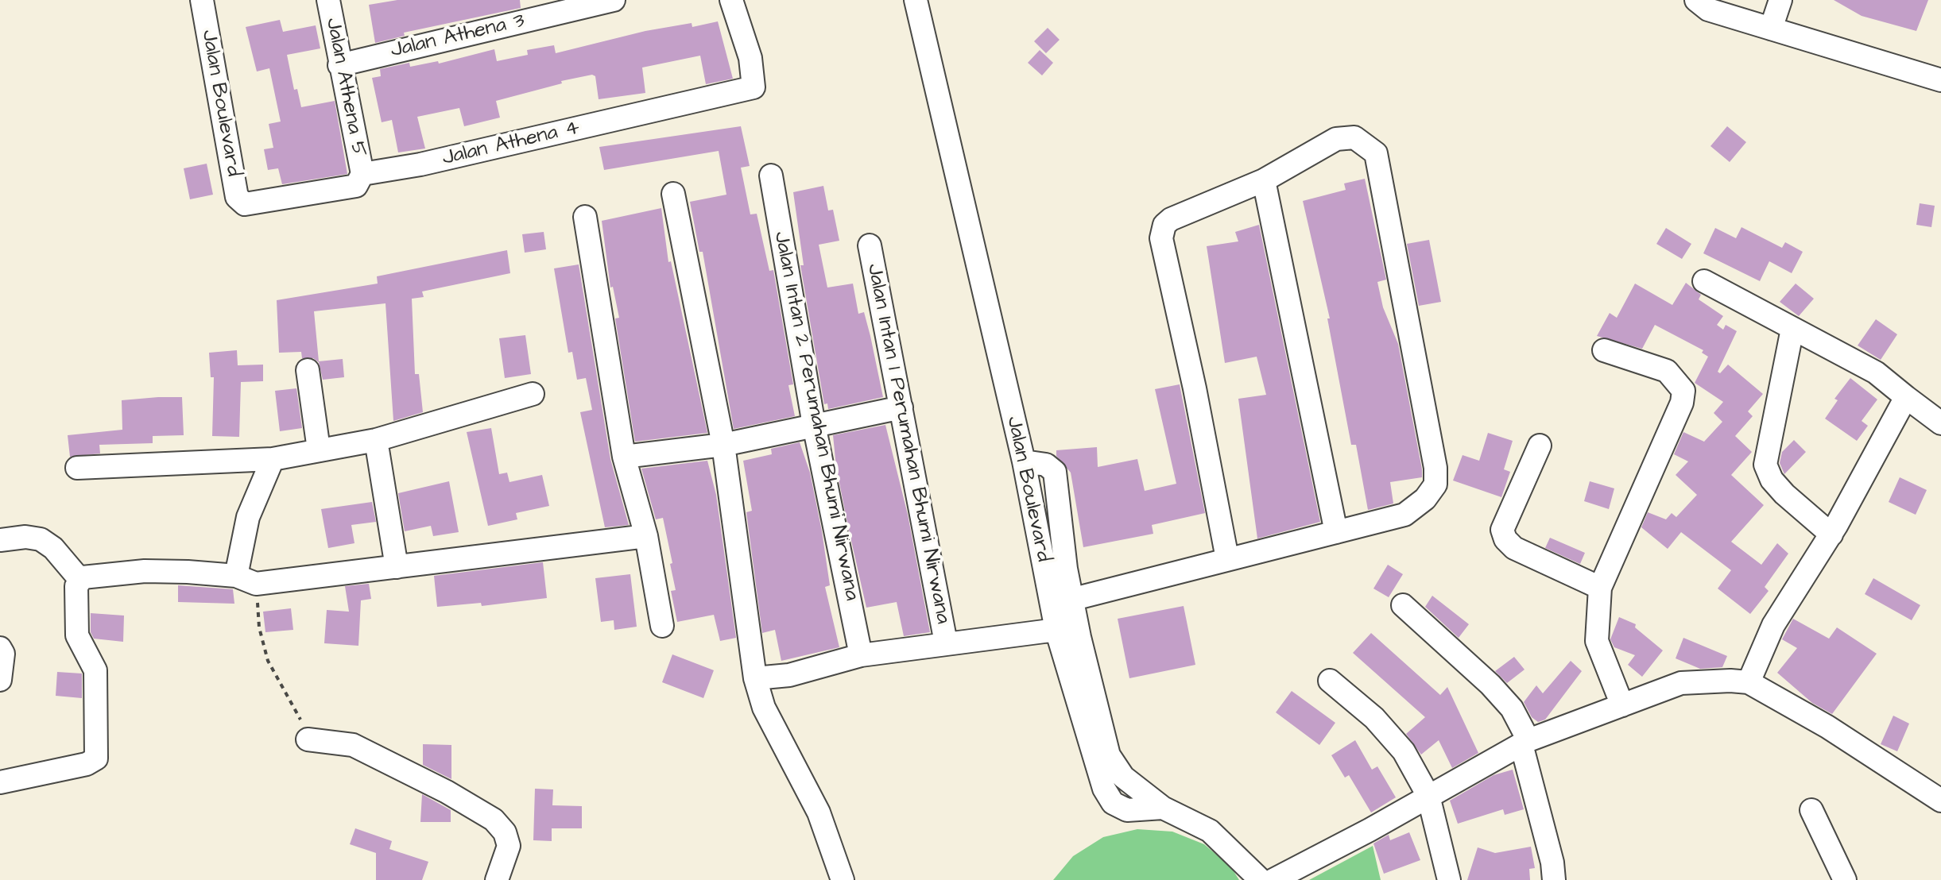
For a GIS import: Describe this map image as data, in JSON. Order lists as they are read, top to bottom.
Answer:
{
  "streets": {
    "street": [
      "Jalan Athena 3",
      "Jalan Athena 5",
      "Jalan Boulevard",
      "Jalan Athena 4",
      "Jalan Intan 2 Perumahan Bhumi Nirwana",
      "Jalan Intan 1 Perumahan Bhumi Nirwana"
    ]
  },
  "crossings": [
    ["Jalan Athena 3", "Jalan Athena 5"],
    ["Jalan Athena 5", "Jalan Athena 4"],
    ["Jalan Boulevard", "Jalan Athena 4"]
  ]
}
